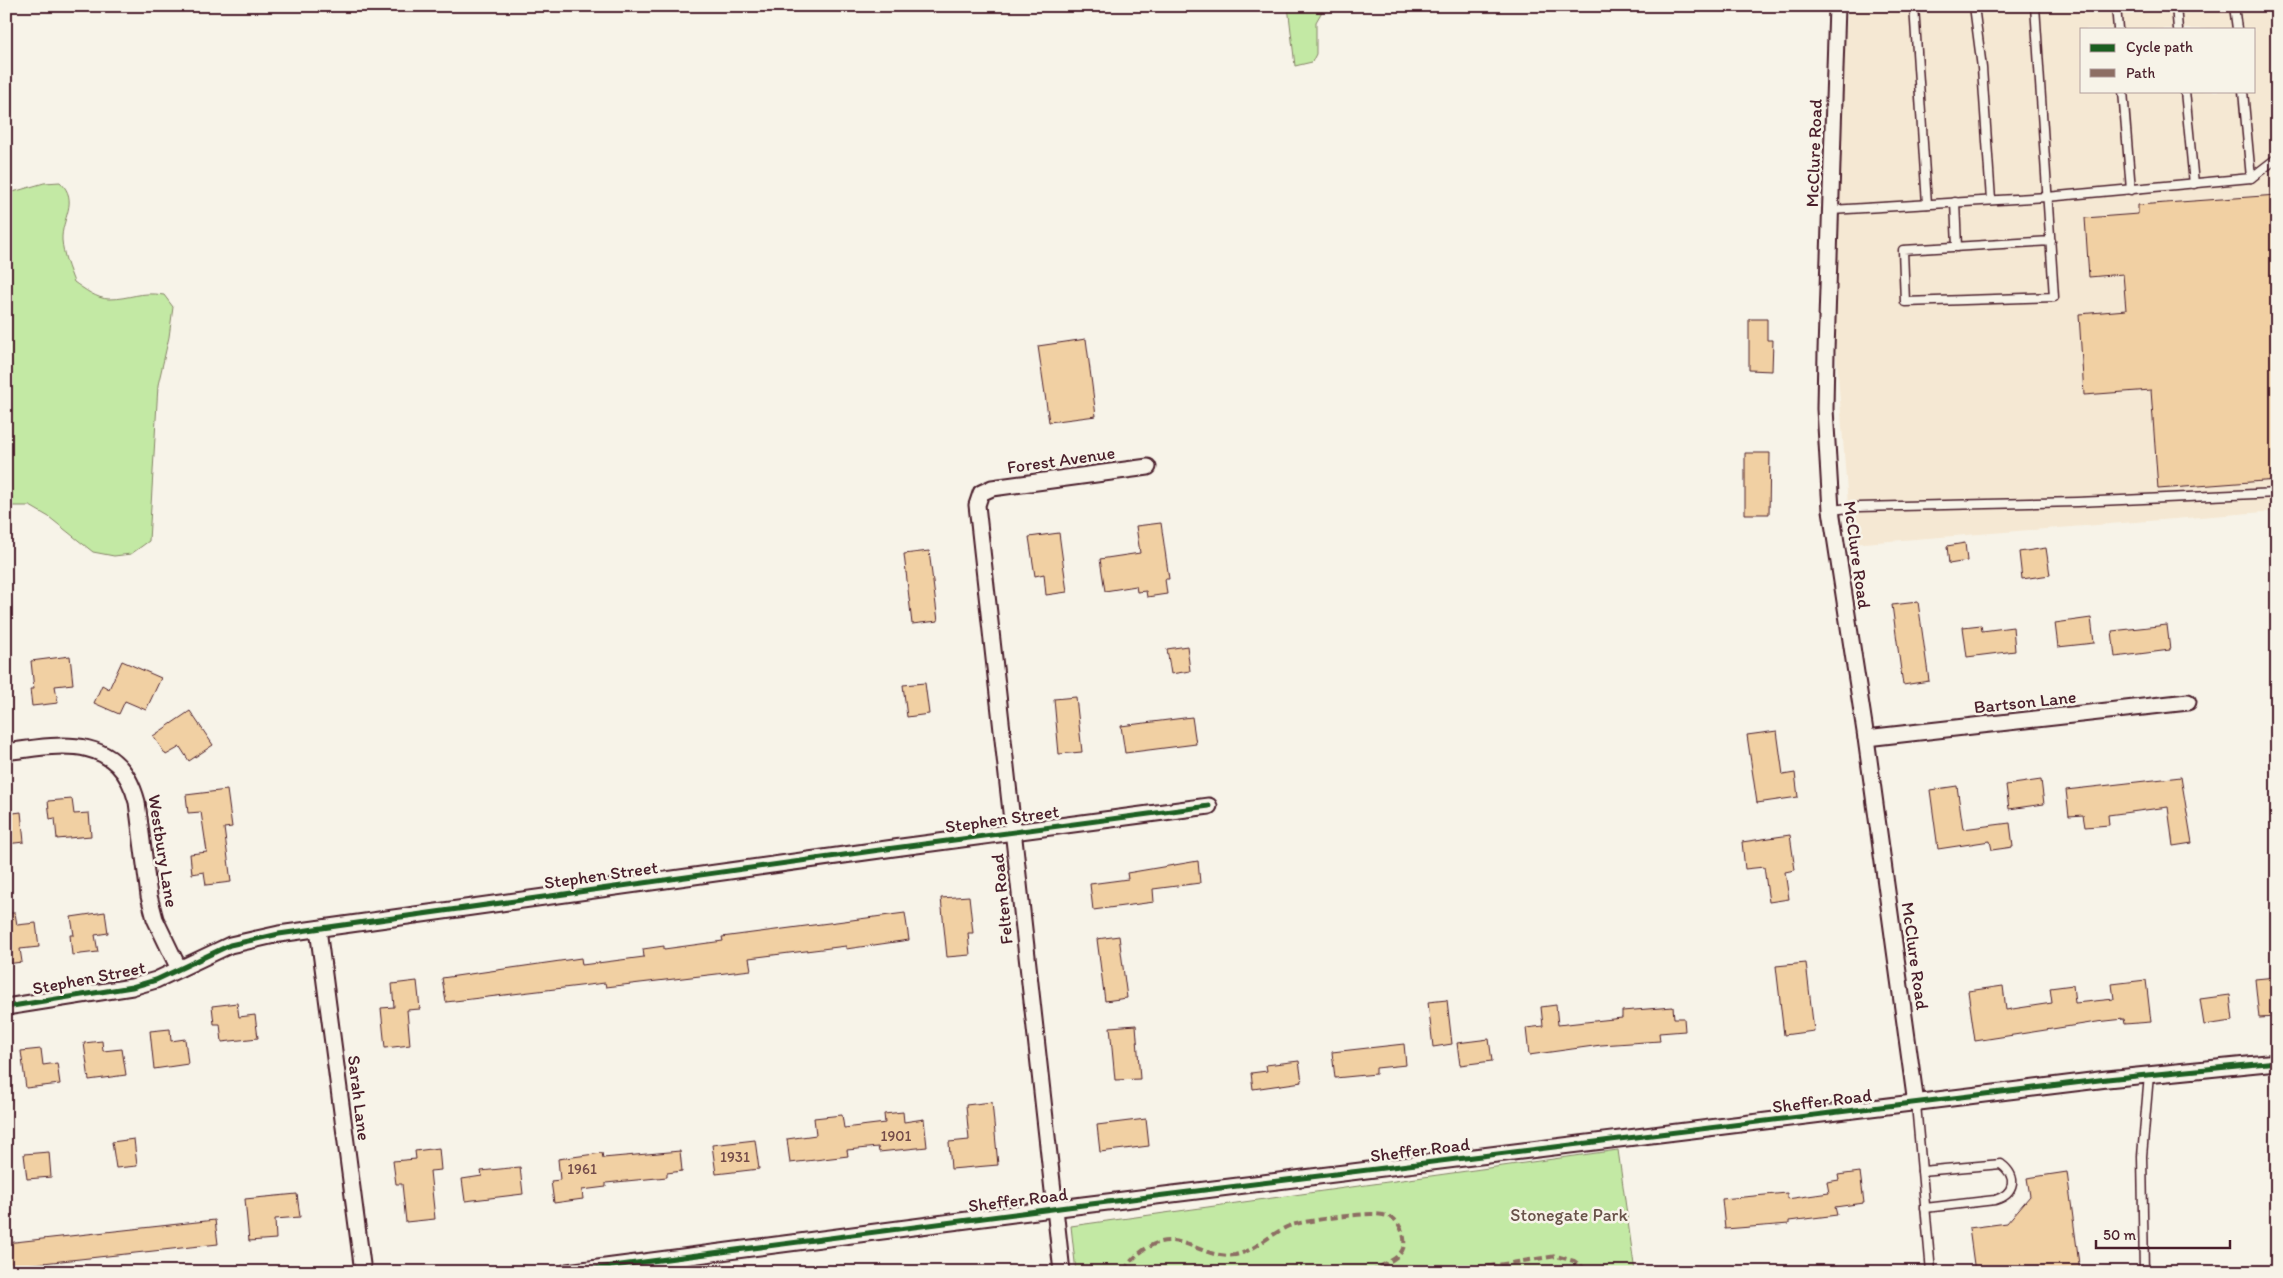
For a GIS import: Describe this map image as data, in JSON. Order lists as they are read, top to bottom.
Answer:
{
  "streets": {
    "street": [
      "McClure Road",
      "Forest Avenue",
      "Bartson Lane",
      "Stephen Street",
      "Westbury Lane",
      "Felten Road",
      "Sarah Lane",
      "Sheffer Road"
    ]
  },
  "crossings": [
    ["McClure Road", "Bartson Lane"],
    ["McClure Road", "Sheffer Road"],
    ["Forest Avenue", "Felten Road"],
    ["Stephen Street", "Westbury Lane"],
    ["Stephen Street", "Felten Road"],
    ["Stephen Street", "Sarah Lane"],
    ["Felten Road", "Sheffer Road"]
  ],
  "parks": ["Stonegate Park"],
  "house_numbers": ["1901", "1931", "1961"],
  "legend": ["Cycle path", "Path"],
  "scale_bar": "50 m"
}
